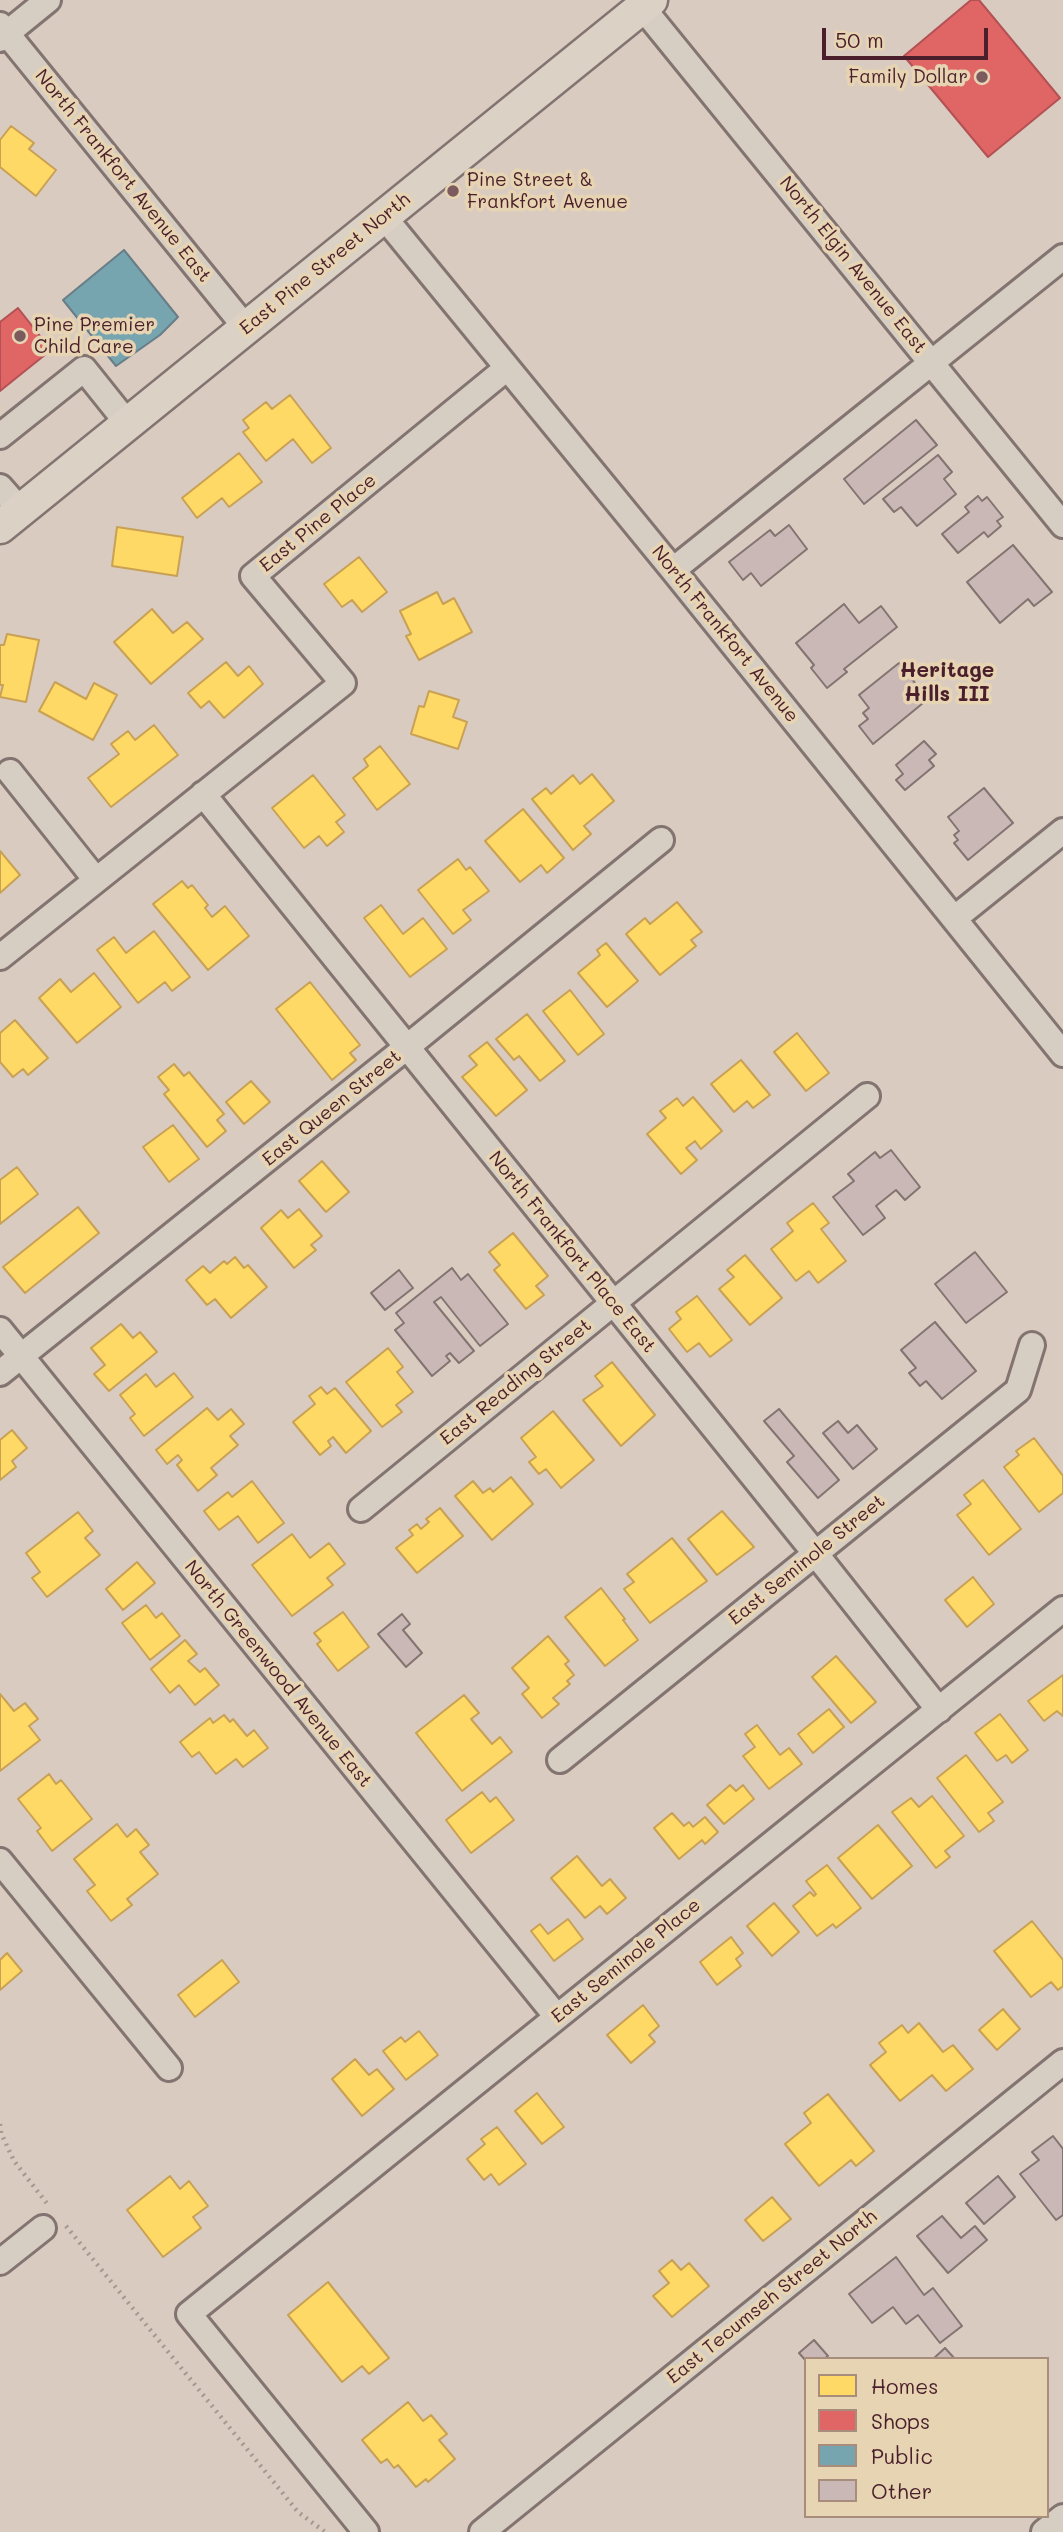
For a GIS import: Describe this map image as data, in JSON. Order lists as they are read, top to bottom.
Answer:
{
  "streets": {
    "main road": ["East Pine Street North"],
    "street": [
      "North Frankfort Avenue East",
      "North Elgin Avenue East",
      "East Pine Place",
      "North Frankfort Avenue",
      "East Queen Street",
      "North Frankfort Place East",
      "East Reading Street",
      "East Seminole Street",
      "North Greenwood Avenue East",
      "East Seminole Place",
      "East Tecumseh Street North"
    ]
  },
  "crossings": [
    ["North Frankfort Avenue East", "East Pine Street North"],
    ["East Pine Street North", "North Elgin Avenue East"],
    ["East Pine Street North", "North Frankfort Avenue"],
    ["East Pine Place", "North Frankfort Avenue"],
    ["East Pine Place", "North Frankfort Place East"],
    ["East Queen Street", "North Frankfort Place East"],
    ["East Queen Street", "North Greenwood Avenue East"],
    ["North Frankfort Place East", "East Reading Street"],
    ["North Frankfort Place East", "East Seminole Street"],
    ["North Frankfort Place East", "East Seminole Place"],
    ["North Greenwood Avenue East", "East Seminole Place"]
  ],
  "districts": ["Heritage Hills III"],
  "places": ["Family Dollar", "Pine Street & Frankfort Avenue", "Pine Premier Child Care"],
  "legend": [
    "Homes",
    "Shops",
    "Public",
    "Other"
  ],
  "scale_bar": "50 m"
}
